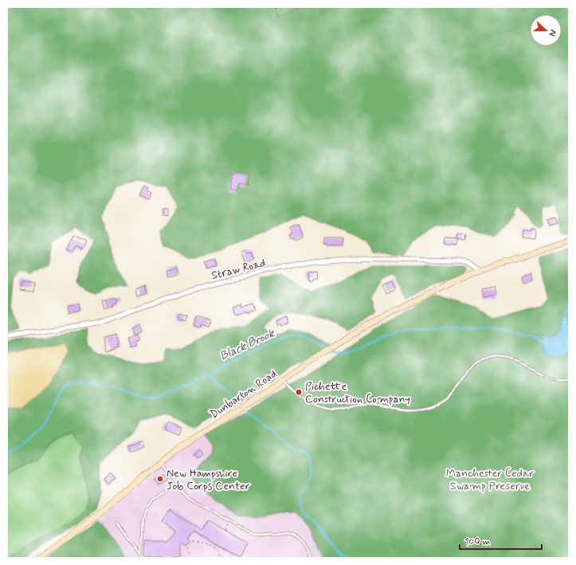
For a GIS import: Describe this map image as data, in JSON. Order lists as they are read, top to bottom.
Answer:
{
  "streets": {
    "street": ["Straw Road", "Dunbarton Road"]
  },
  "crossings": [
    ["Straw Road", "Dunbarton Road"]
  ],
  "water": ["Black Brook"],
  "parks": ["Manchester Cedar Swamp Preserve"],
  "places": ["Pichette Construction Company", "New Hampshire Job Corps Center"],
  "scale_bar": "100 m",
  "north": "right"
}
